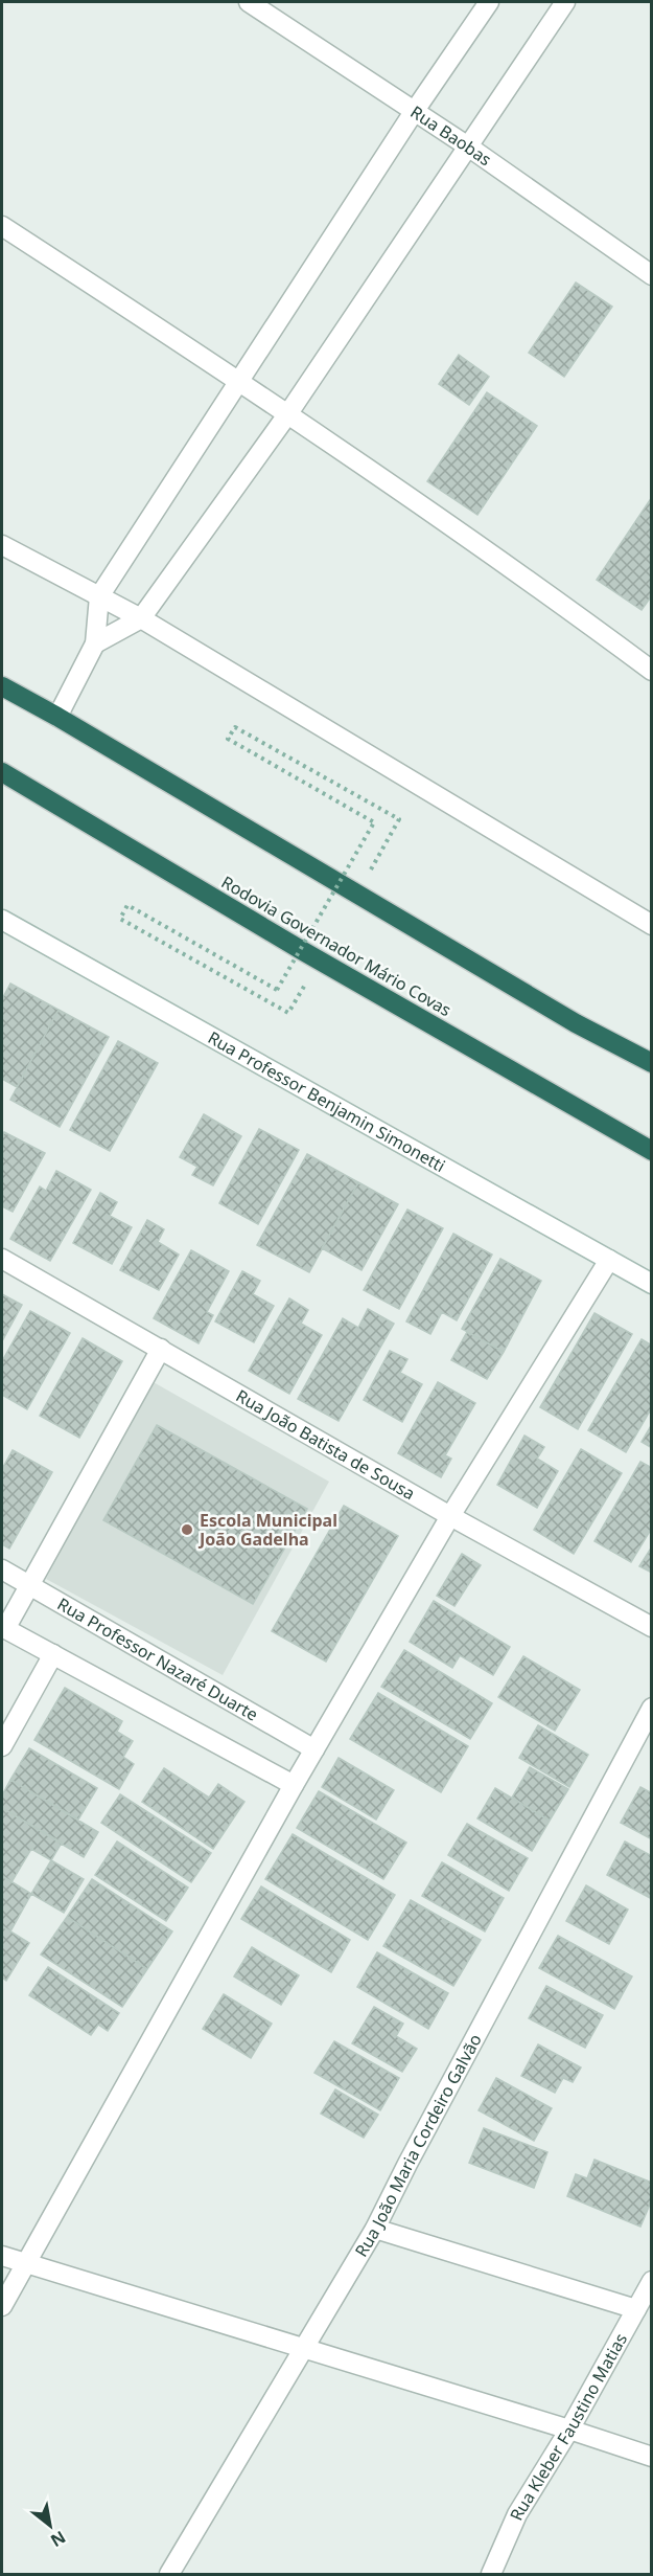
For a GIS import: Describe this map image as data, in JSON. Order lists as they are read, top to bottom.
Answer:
{
  "streets": {
    "highway": ["Rodovia Governador Mário Covas"],
    "street": [
      "Rua Baobas",
      "Rua Professor Benjamin Simonetti",
      "Rua João Batista de Sousa",
      "Rua Professor Nazaré Duarte",
      "Rua João Maria Cordeiro Galvão",
      "Rua Kleber Faustino Matias"
    ]
  },
  "places": ["Escola Municipal João Gadelha"],
  "north": "bottom right"
}
